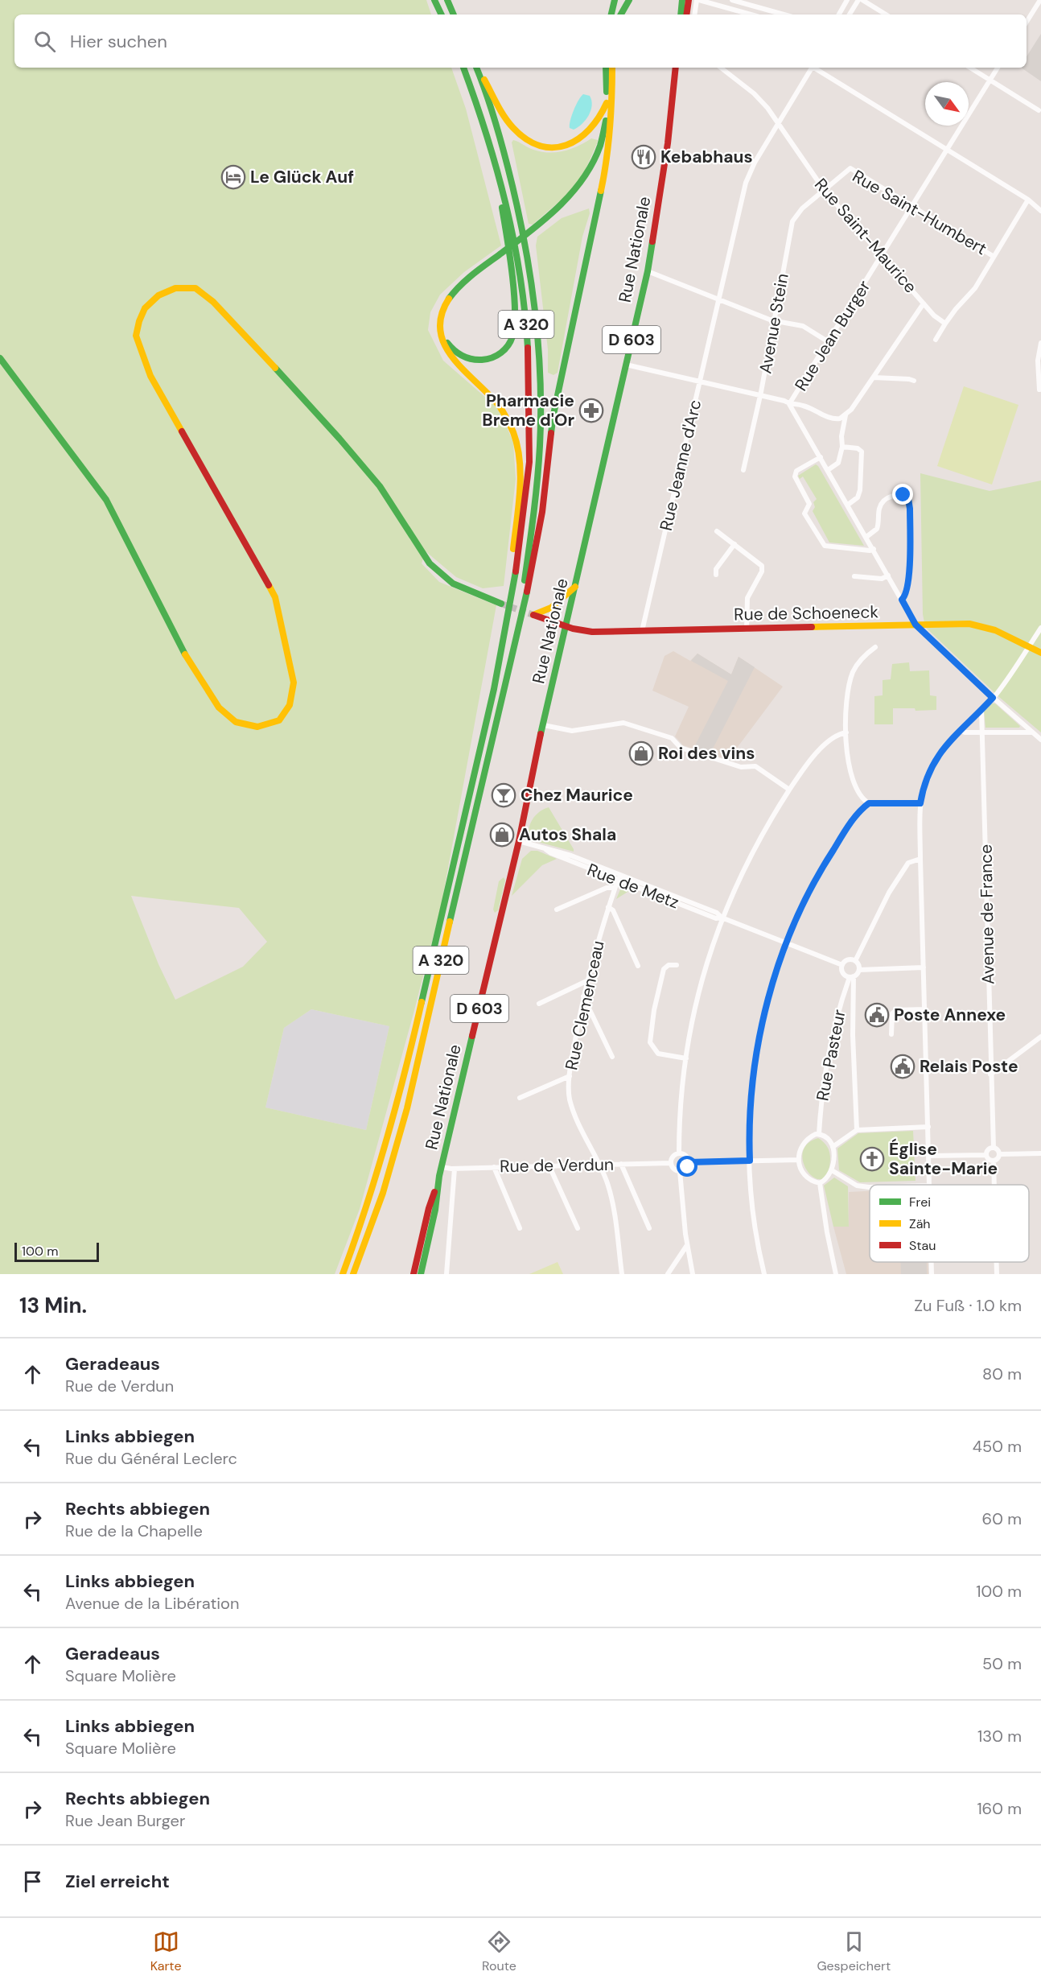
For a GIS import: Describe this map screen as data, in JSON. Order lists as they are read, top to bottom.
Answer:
{
  "streets": {
    "main road": [
      "Rue Nationale",
      "A 320",
      "D 603",
      "Rue de Schoeneck"
    ],
    "street": [
      "Rue Saint-Humbert",
      "Rue Saint-Maurice",
      "Avenue Stein",
      "Rue Jean Burger",
      "Rue Jeanne d'Arc",
      "Rue de Metz",
      "Avenue de France",
      "Rue Clemenceau",
      "Rue Pasteur",
      "Rue de Verdun"
    ]
  },
  "crossings": [
    ["Rue Saint-Humbert", "Rue Saint-Maurice"],
    ["Rue Saint-Humbert", "Avenue Stein"],
    ["Rue Saint-Humbert", "Rue Jean Burger"],
    ["Rue Saint-Maurice", "Avenue Stein"],
    ["Rue Saint-Maurice", "Rue Jean Burger"],
    ["Rue Saint-Maurice", "Rue Jeanne d'Arc"],
    ["Rue Nationale", "Rue de Schoeneck"],
    ["Rue Nationale", "Rue de Metz"],
    ["Rue Nationale", "Rue de Verdun"],
    ["Rue Jean Burger", "Rue de Schoeneck"],
    ["Rue Jeanne d'Arc", "Rue de Schoeneck"],
    ["Rue de Metz", "Rue Clemenceau"],
    ["Rue de Metz", "Rue Pasteur"],
    ["Rue Clemenceau", "Rue de Verdun"]
  ],
  "places": {
    "restaurant": ["Kebabhaus"],
    "hotel": ["Le Glück Auf"],
    "pharmacy": ["Pharmacie Breme d'Or"],
    "shop": ["Roi des vins", "Autos Shala"],
    "bar": ["Chez Maurice"],
    "public building": ["Poste Annexe", "Relais Poste"],
    "church": ["Église Sainte-Marie"]
  },
  "legend": ["Frei", "Zäh", "Stau"],
  "scale_bar": "100 m",
  "north": "bottom right",
  "page": {
    "search": "Hier suchen",
    "scale": "100 m",
    "heading": ["13 Min.", "Zu Fuß · 1.0 km"],
    "list": [
      ["Geradeaus", "Rue de Verdun", "80 m"],
      ["Links abbiegen", "Rue du Général Leclerc", "450 m"],
      ["Rechts abbiegen", "Rue de la Chapelle", "60 m"],
      ["Links abbiegen", "Avenue de la Libération", "100 m"],
      ["Geradeaus", "Square Molière", "50 m"],
      ["Links abbiegen", "Square Molière", "130 m"],
      ["Rechts abbiegen", "Rue Jean Burger", "160 m"],
      "Ziel erreicht"
    ],
    "nav": ["Karte", "Route", "Gespeichert"]
  }
}
